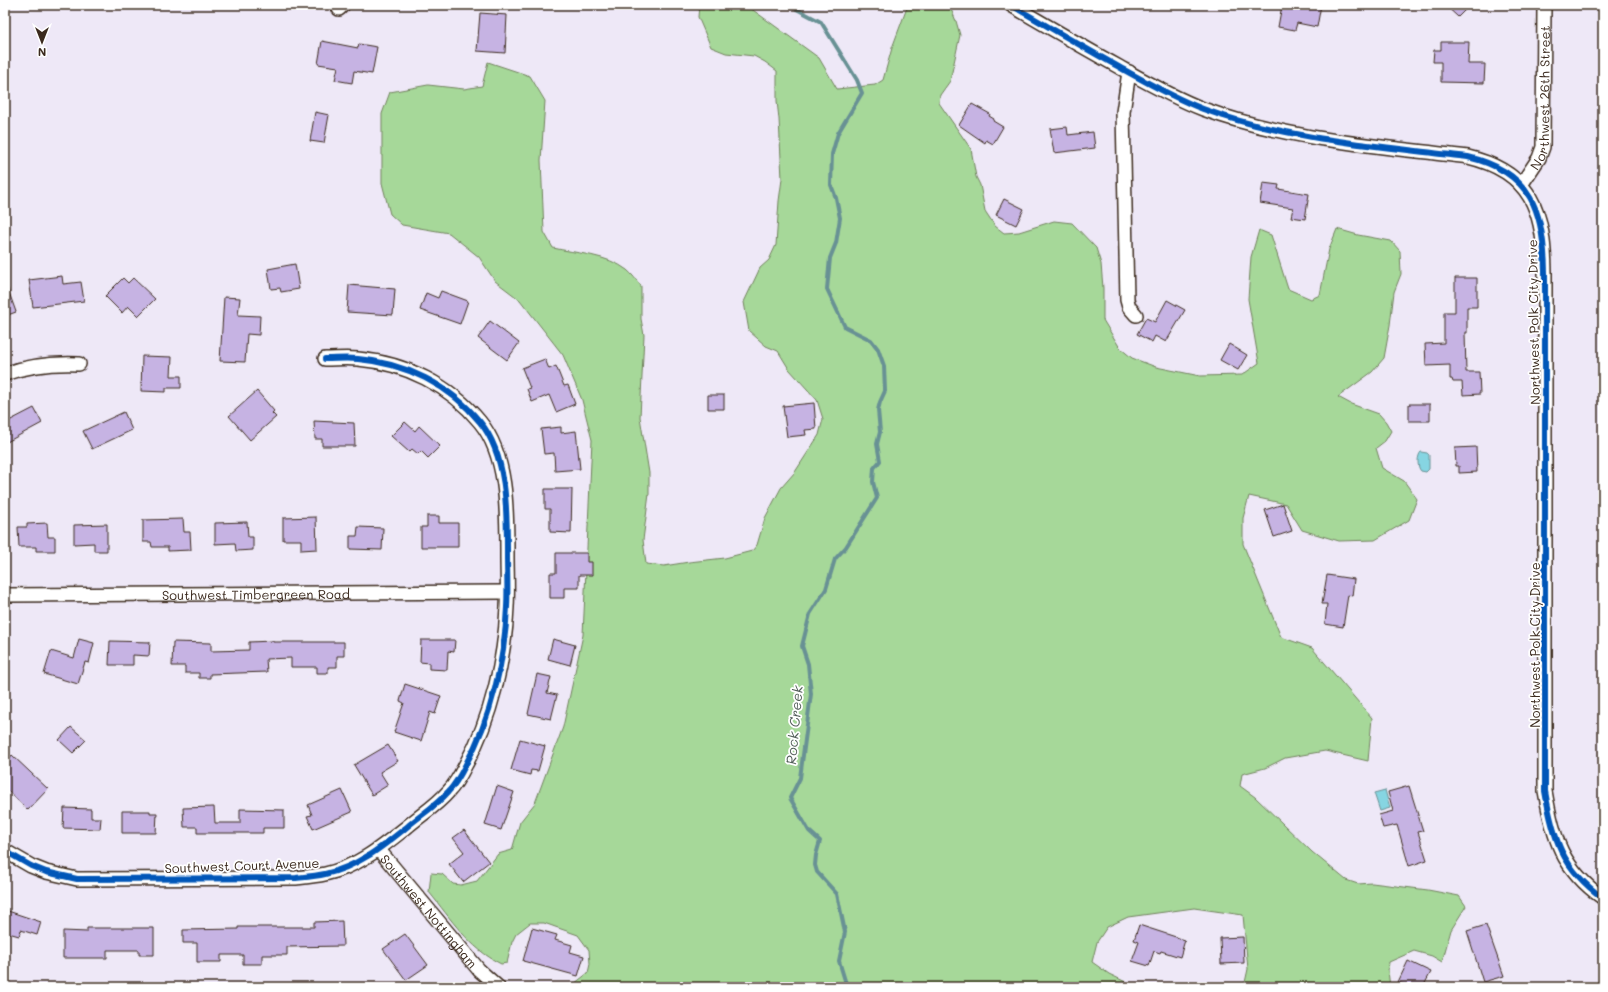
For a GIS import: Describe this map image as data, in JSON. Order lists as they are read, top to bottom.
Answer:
{
  "streets": {
    "street": [
      "Northwest 26th Street",
      "Northwest Polk City Drive",
      "Southwest Timbergreen Road",
      "Southwest Court Avenue",
      "Southwest Nottingham"
    ]
  },
  "crossings": [
    ["Northwest 26th Street", "Northwest Polk City Drive"],
    ["Southwest Timbergreen Road", "Southwest Court Avenue"],
    ["Southwest Court Avenue", "Southwest Nottingham"]
  ],
  "water": ["Rock Creek"],
  "north": "bottom"
}
